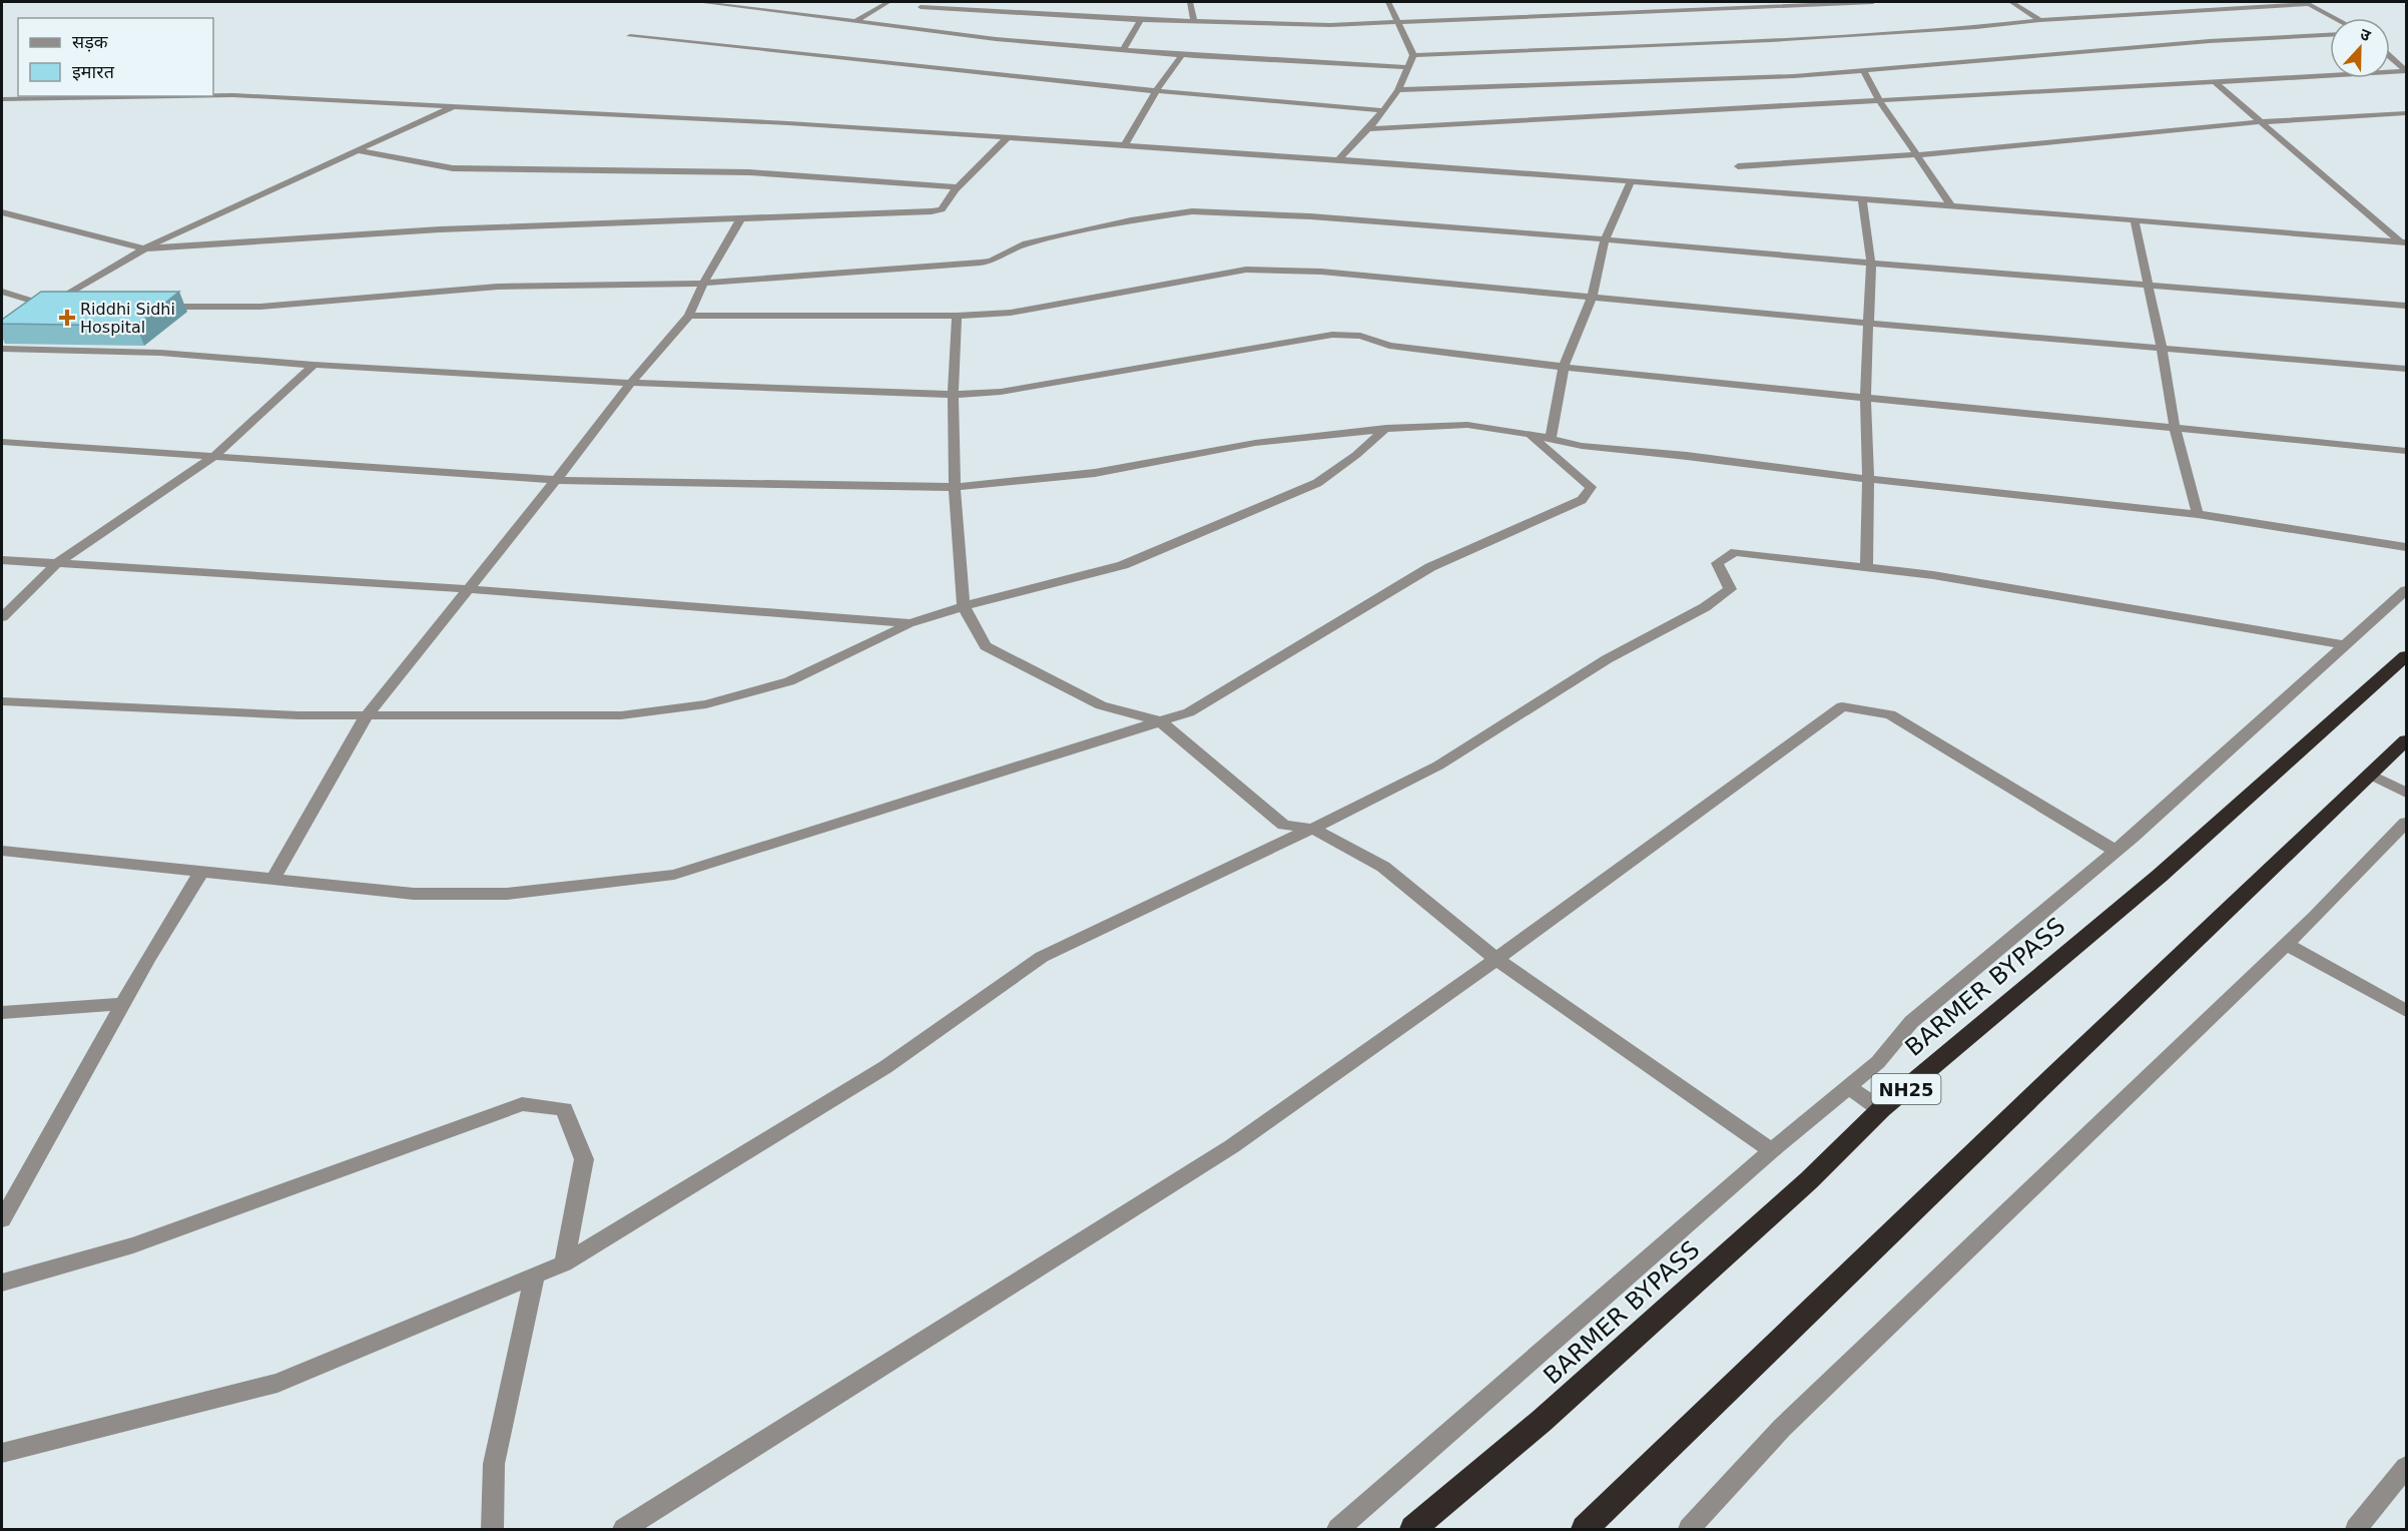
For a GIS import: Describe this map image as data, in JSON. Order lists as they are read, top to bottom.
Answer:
{
  "streets": {
    "highway": ["BARMER BYPASS", "NH25"]
  },
  "places": {
    "health": ["Riddhi Sidhi Hospital"]
  },
  "legend": ["सड़क", "इमारत"],
  "north": "top"
}
